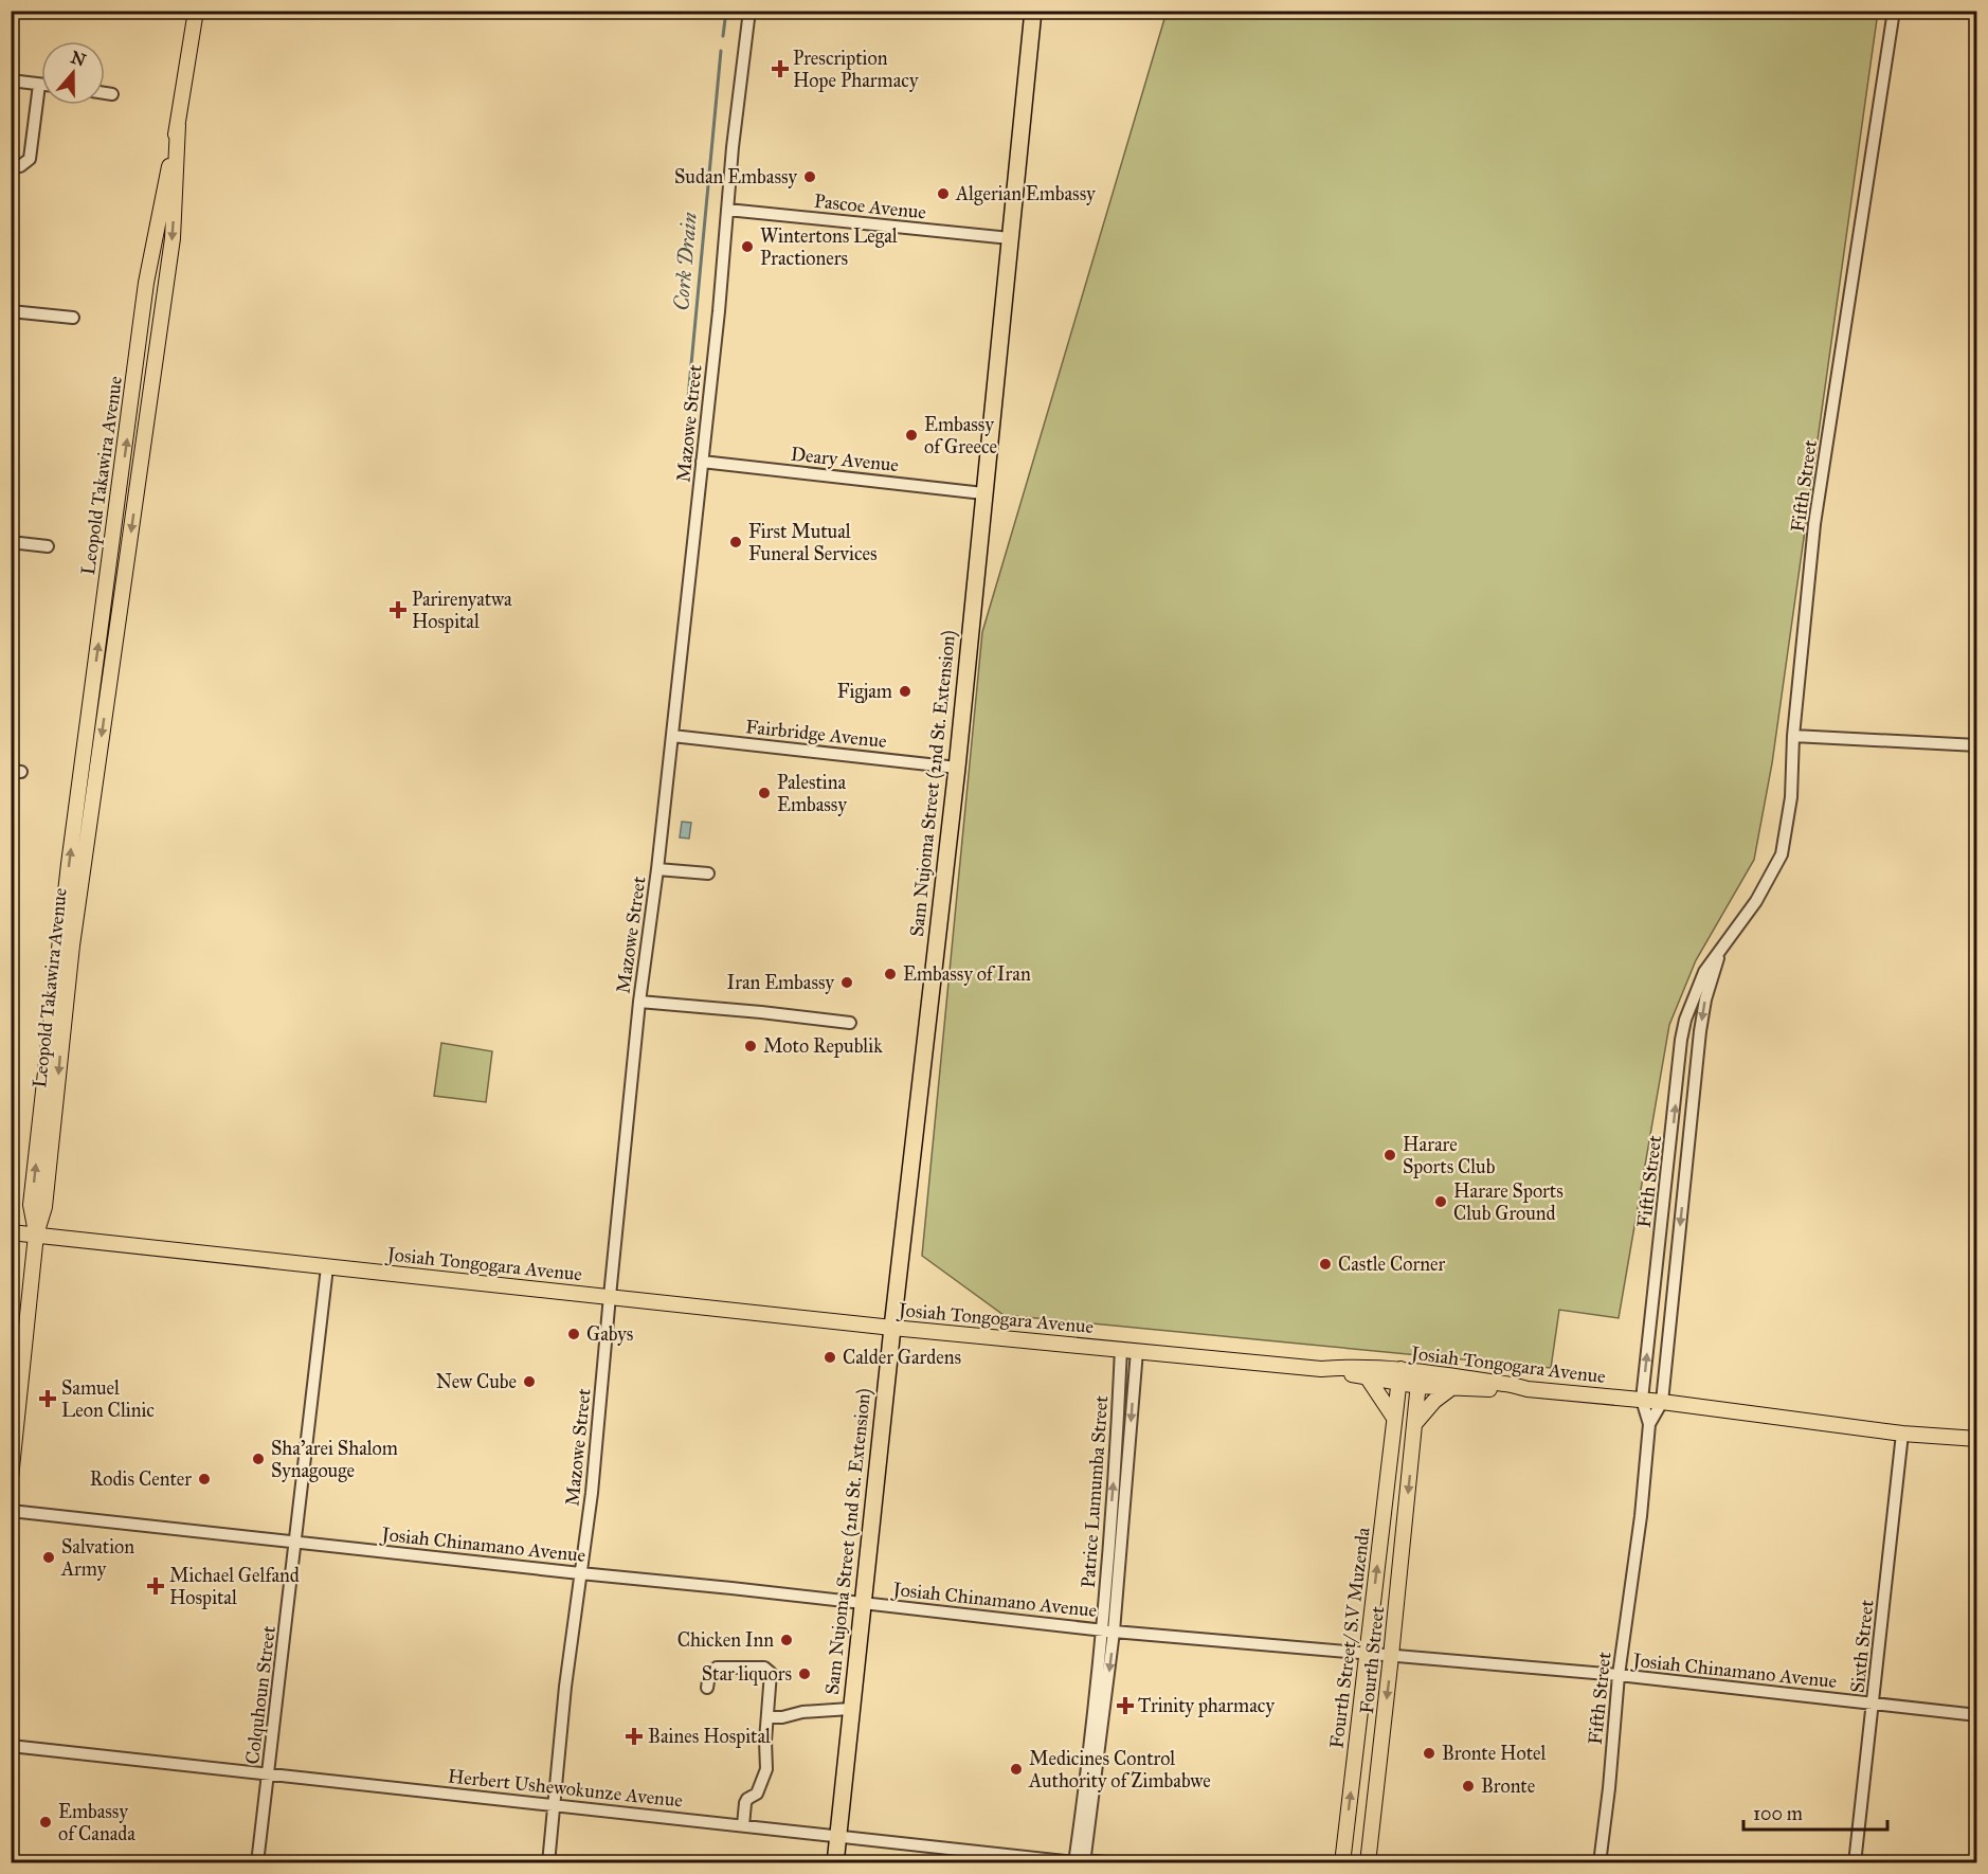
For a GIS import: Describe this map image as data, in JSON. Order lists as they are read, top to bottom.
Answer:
{
  "streets": {
    "highway": ["Sam Nujoma Street (2nd St. Extension)"],
    "main road": [
      "Leopold Takawira Avenue",
      "Josiah Tongogara Avenue",
      "Fourth Street/ S.V Muzenda",
      "Fourth Street"
    ],
    "street": [
      "Pascoe Avenue",
      "Mazowe Street",
      "Deary Avenue",
      "Fifth Street",
      "Fairbridge Avenue",
      "Patrice Lumumba Street",
      "Josiah Chinamano Avenue",
      "Sixth Street",
      "Colquhoun Street",
      "Herbert Ushewokunze Avenue"
    ]
  },
  "crossings": [
    ["Pascoe Avenue", "Mazowe Street"],
    ["Pascoe Avenue", "Sam Nujoma Street (2nd St. Extension)"],
    ["Mazowe Street", "Deary Avenue"],
    ["Mazowe Street", "Fairbridge Avenue"],
    ["Mazowe Street", "Josiah Tongogara Avenue"],
    ["Mazowe Street", "Josiah Chinamano Avenue"],
    ["Mazowe Street", "Herbert Ushewokunze Avenue"],
    ["Deary Avenue", "Sam Nujoma Street (2nd St. Extension)"],
    ["Leopold Takawira Avenue", "Josiah Tongogara Avenue"],
    ["Fifth Street", "Josiah Tongogara Avenue"],
    ["Fifth Street", "Josiah Chinamano Avenue"],
    ["Fairbridge Avenue", "Sam Nujoma Street (2nd St. Extension)"],
    ["Sam Nujoma Street (2nd St. Extension)", "Josiah Tongogara Avenue"],
    ["Sam Nujoma Street (2nd St. Extension)", "Josiah Chinamano Avenue"],
    ["Sam Nujoma Street (2nd St. Extension)", "Herbert Ushewokunze Avenue"],
    ["Josiah Tongogara Avenue", "Patrice Lumumba Street"],
    ["Josiah Tongogara Avenue", "Sixth Street"],
    ["Josiah Tongogara Avenue", "Fourth Street"],
    ["Josiah Tongogara Avenue", "Colquhoun Street"],
    ["Patrice Lumumba Street", "Josiah Chinamano Avenue"],
    ["Patrice Lumumba Street", "Herbert Ushewokunze Avenue"],
    ["Josiah Chinamano Avenue", "Fourth Street/ S.V Muzenda"],
    ["Josiah Chinamano Avenue", "Sixth Street"],
    ["Josiah Chinamano Avenue", "Fourth Street"],
    ["Josiah Chinamano Avenue", "Colquhoun Street"],
    ["Colquhoun Street", "Herbert Ushewokunze Avenue"]
  ],
  "one_way": ["Fourth Street/ S.V Muzenda", "Fourth Street"],
  "water": ["Cork Drain"],
  "places": {
    "health": [
      "Prescription Hope Pharmacy",
      "Parirenyatwa Hospital",
      "Samuel Leon Clinic",
      "Michael Gelfand Hospital",
      "Trinity pharmacy",
      "Baines Hospital"
    ],
    "other": [
      "Sudan Embassy",
      "Algerian Embassy",
      "Wintertons Legal Practioners",
      "Embassy of Greece",
      "First Mutual Funeral Services",
      "Figjam",
      "Palestina Embassy",
      "Embassy of Iran",
      "Iran Embassy",
      "Moto Republik",
      "Harare Sports Club",
      "Harare Sports Club Ground",
      "Castle Corner",
      "Gabys",
      "Calder Gardens",
      "New Cube",
      "Sha'arei Shalom Synagouge",
      "Rodis Center",
      "Salvation Army",
      "Chicken Inn",
      "Star liquors",
      "Bronte Hotel",
      "Medicines Control Authority of Zimbabwe",
      "Bronte",
      "Embassy of Canada"
    ]
  },
  "scale_bar": "100 m",
  "north": "top"
}
